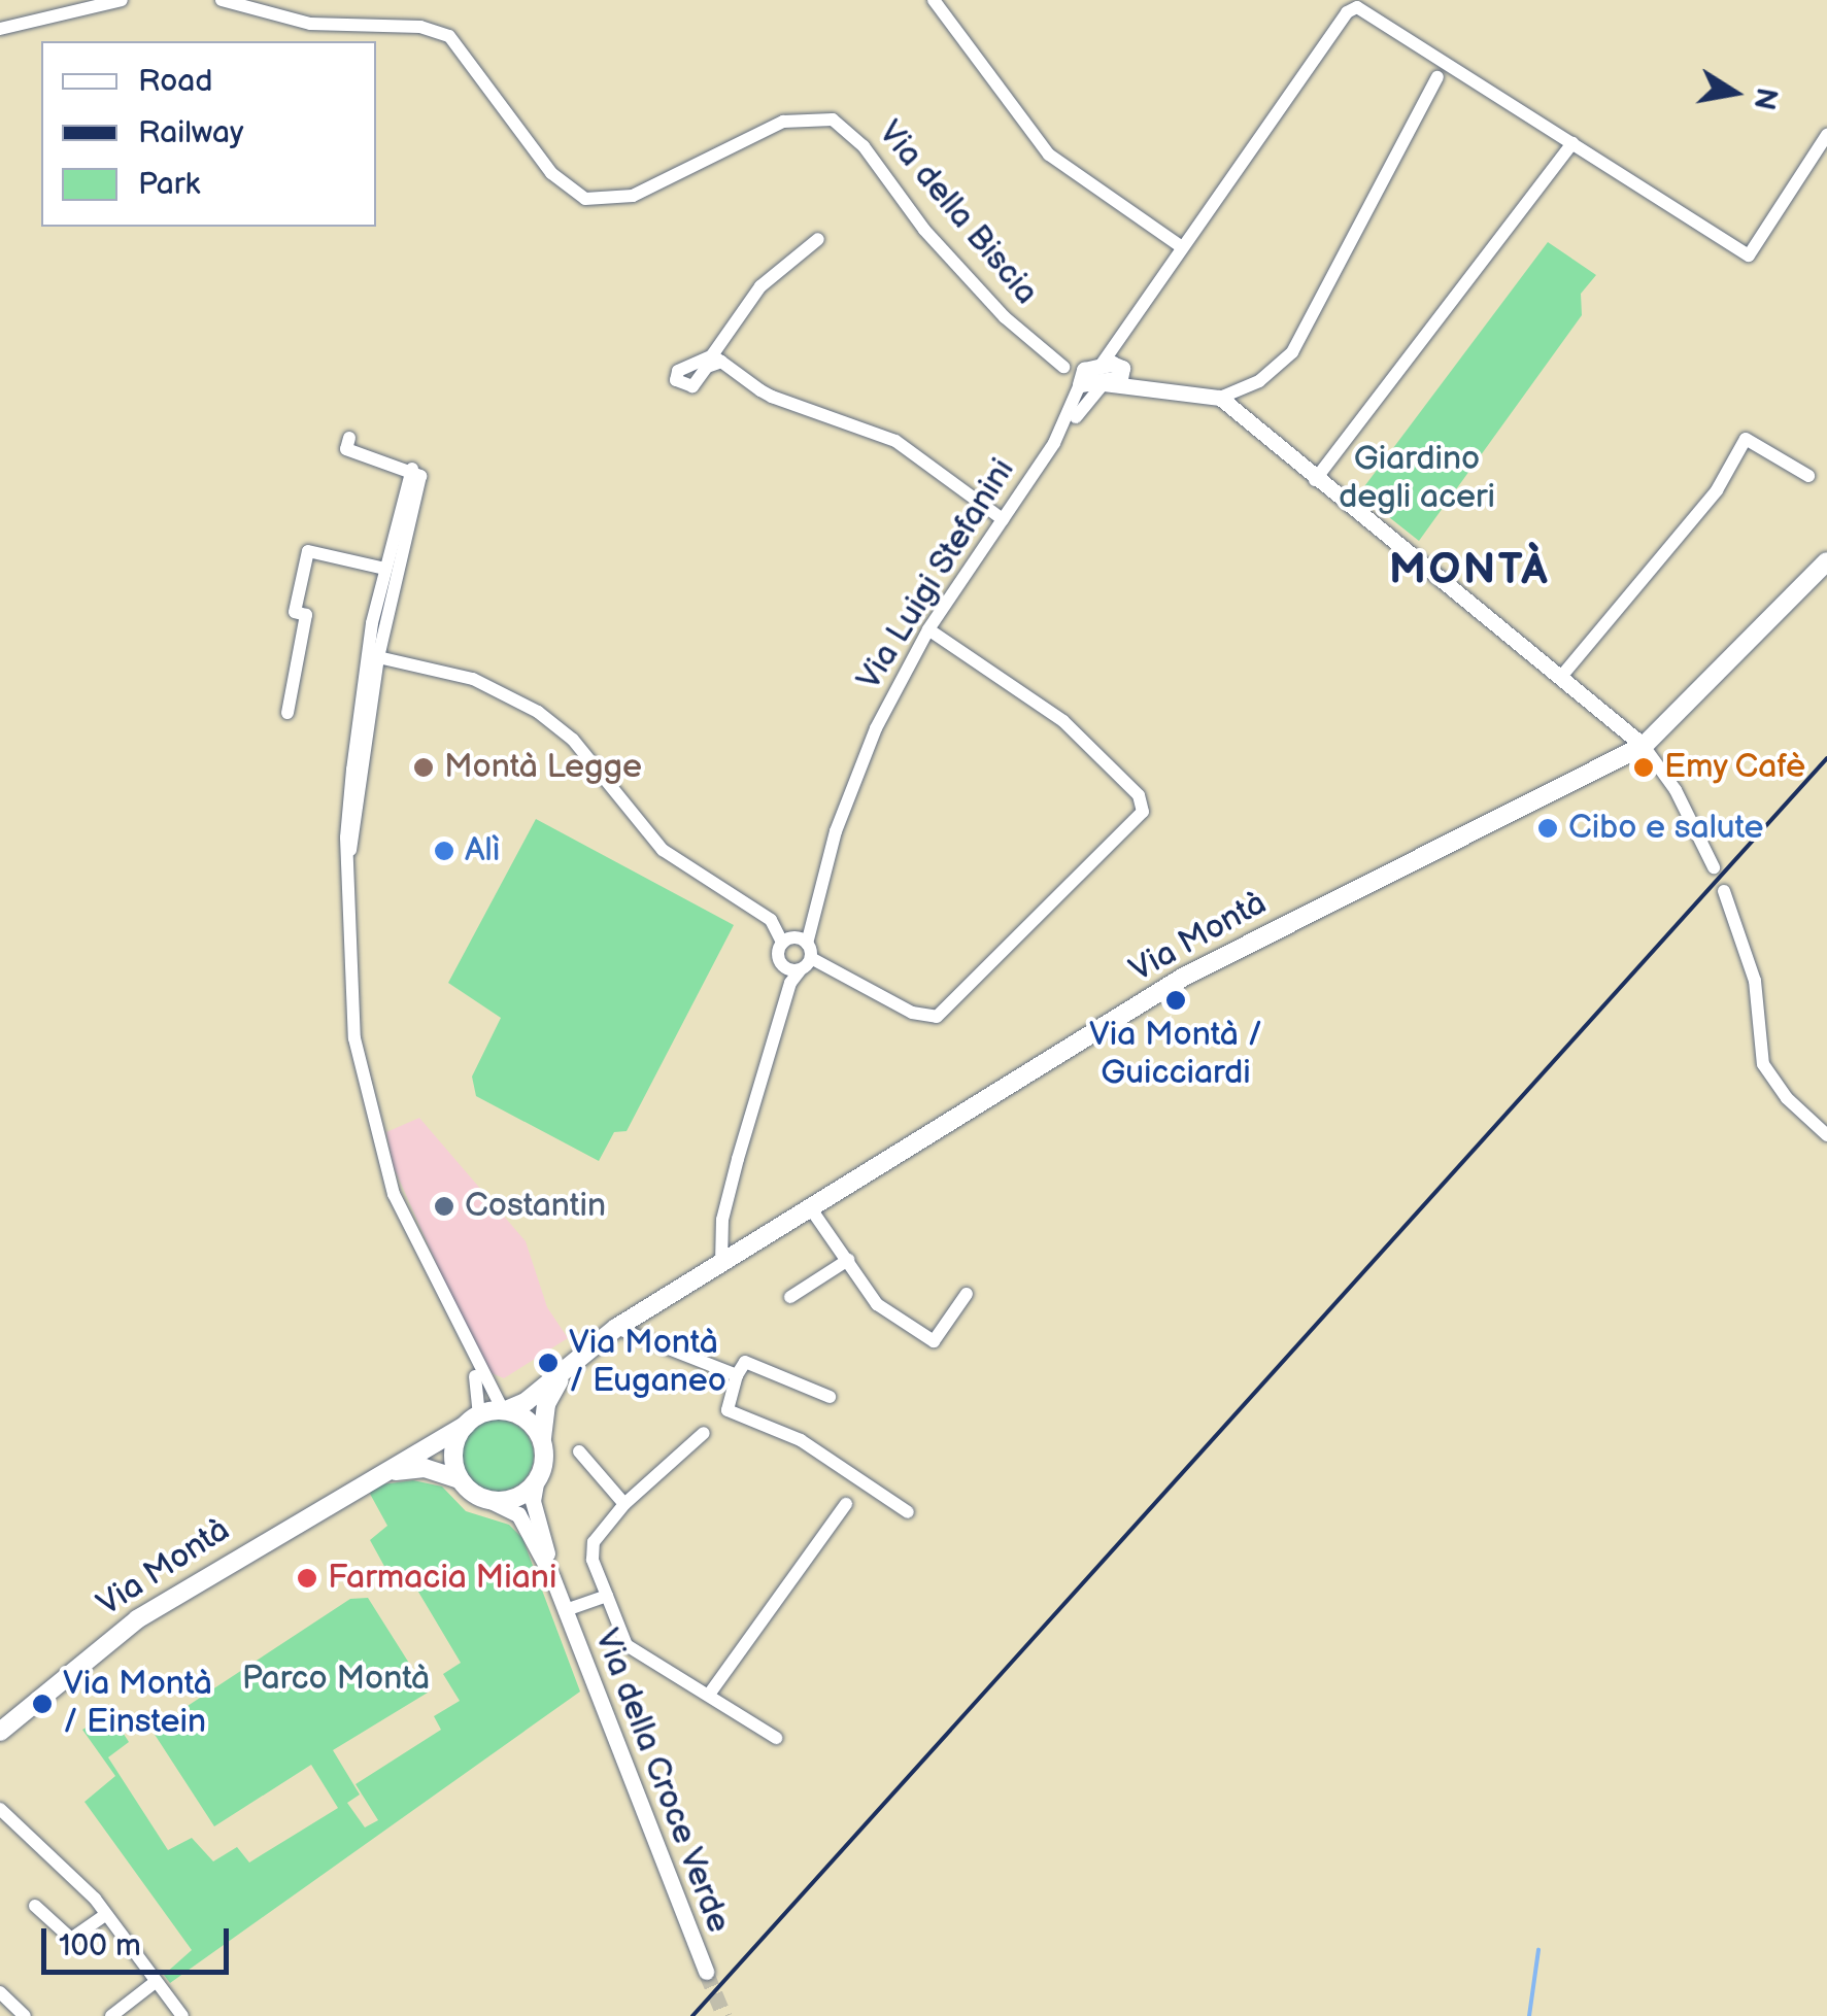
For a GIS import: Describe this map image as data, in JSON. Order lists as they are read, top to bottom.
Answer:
{
  "streets": {
    "main road": ["Via Montà"],
    "street": ["Via della Biscia", "Via Luigi Stefanini", "Via della Croce Verde"]
  },
  "crossings": [
    ["Via della Biscia", "Via Luigi Stefanini"],
    ["Via Montà", "Via della Croce Verde"]
  ],
  "districts": ["MONTÀ"],
  "parks": ["Giardino degli aceri", "Parco Montà"],
  "places": [
    "Montà Legge",
    "Emy Cafè",
    "Cibo e salute",
    "Alì",
    "Via Montà / Guicciardi",
    "Costantin",
    "Via Montà / Euganeo",
    "Farmacia Miani",
    "Via Montà / Einstein"
  ],
  "legend": ["Road", "Railway", "Park"],
  "scale_bar": "100 m",
  "north": "right"
}
